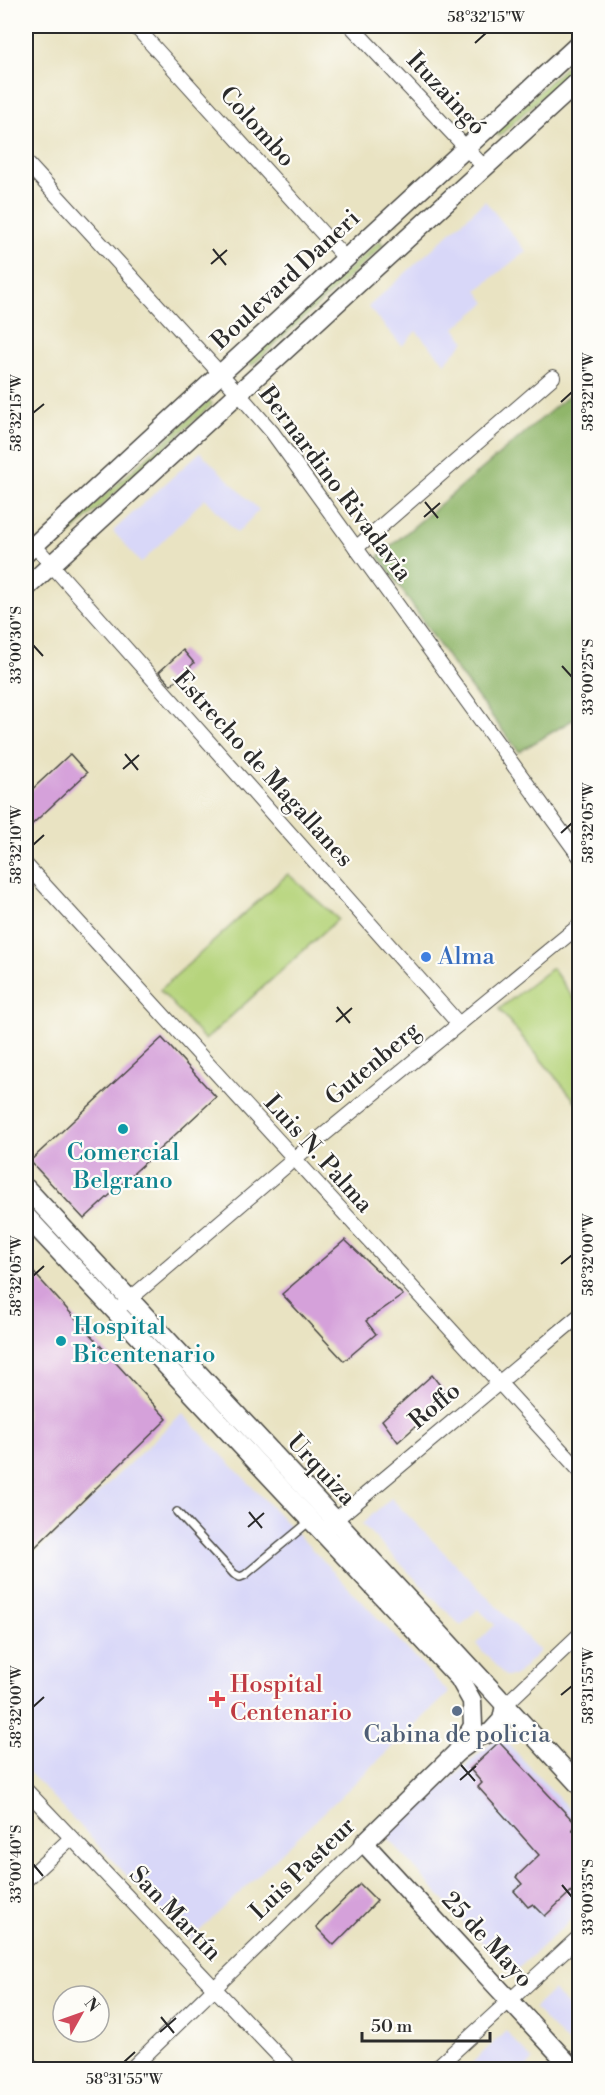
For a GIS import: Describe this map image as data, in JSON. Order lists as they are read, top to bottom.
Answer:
{
  "streets": {
    "main road": [
      "Boulevard Daneri",
      "Urquiza",
      "Luis Pasteur",
      "25 de Mayo"
    ],
    "street": [
      "Ituzaingó",
      "Colombo",
      "Bernardino Rivadavia",
      "Estrecho de Magallanes",
      "Gutenberg",
      "Luis N. Palma",
      "Roffo",
      "San Martín"
    ]
  },
  "crossings": [
    ["Ituzaingó", "Boulevard Daneri"],
    ["Colombo", "Boulevard Daneri"],
    ["Boulevard Daneri", "Bernardino Rivadavia"],
    ["Boulevard Daneri", "Estrecho de Magallanes"],
    ["Estrecho de Magallanes", "Gutenberg"],
    ["Gutenberg", "Luis N. Palma"],
    ["Gutenberg", "Urquiza"],
    ["Luis N. Palma", "Roffo"],
    ["Roffo", "Urquiza"],
    ["Urquiza", "Luis Pasteur"],
    ["Luis Pasteur", "San Martín"],
    ["Luis Pasteur", "25 de Mayo"]
  ],
  "places": {
    "other": [
      "Alma",
      "Comercial Belgrano",
      "Hospital Bicentenario",
      "Cabina de policia"
    ],
    "health": ["Hospital Centenario"]
  },
  "scale_bar": "50 m",
  "north": "top right",
  "coordinates": [
    "58°32'15\"W",
    "58°32'10\"W",
    "33°00'30\"S",
    "33°00'25\"S",
    "58°32'05\"W",
    "58°32'00\"W",
    "58°31'55\"W",
    "33°00'40\"S",
    "33°00'35\"S"
  ]
}
